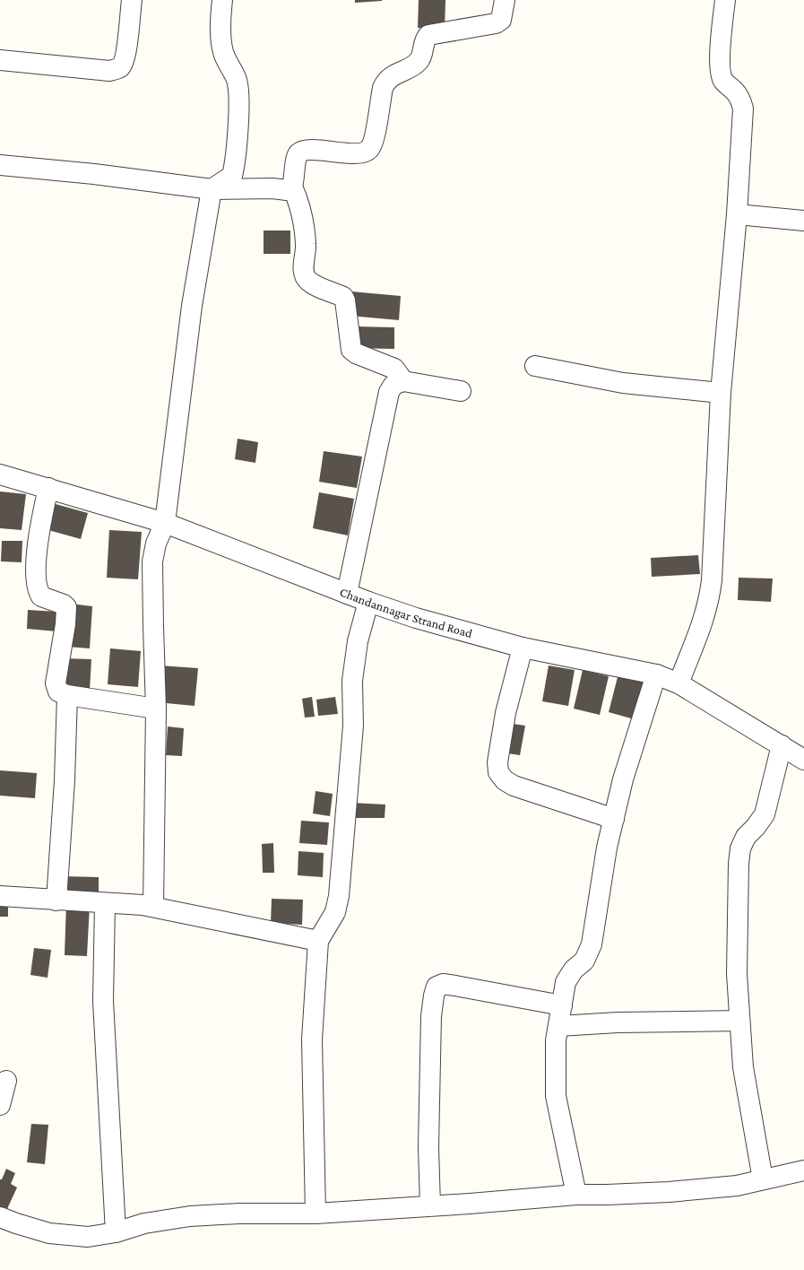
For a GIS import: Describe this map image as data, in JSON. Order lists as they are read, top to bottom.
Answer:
{
  "streets": {
    "street": ["Chandannagar Strand Road"]
  }
}
